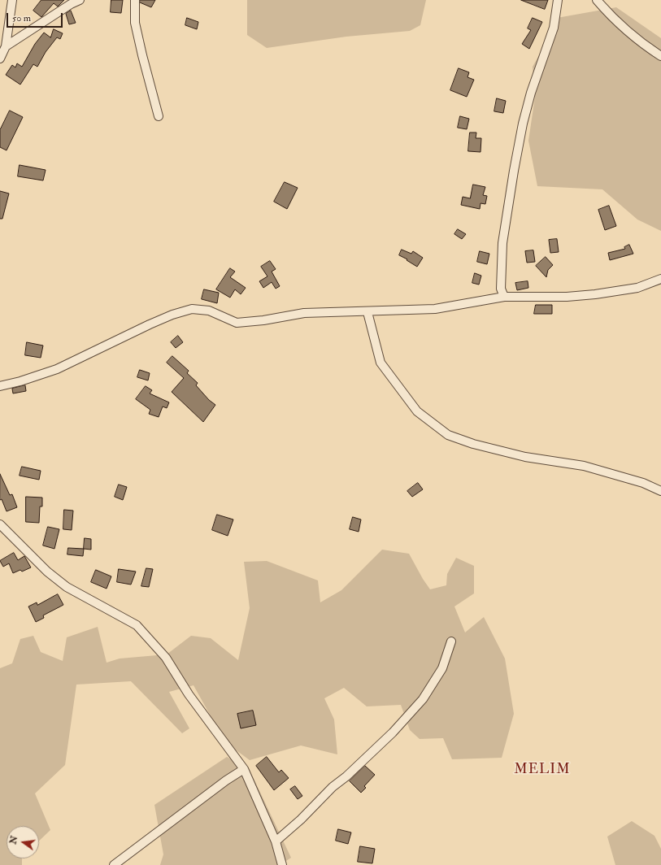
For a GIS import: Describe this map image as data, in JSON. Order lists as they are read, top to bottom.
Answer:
{
  "districts": ["MELIM"],
  "scale_bar": "50 m",
  "north": "left"
}
